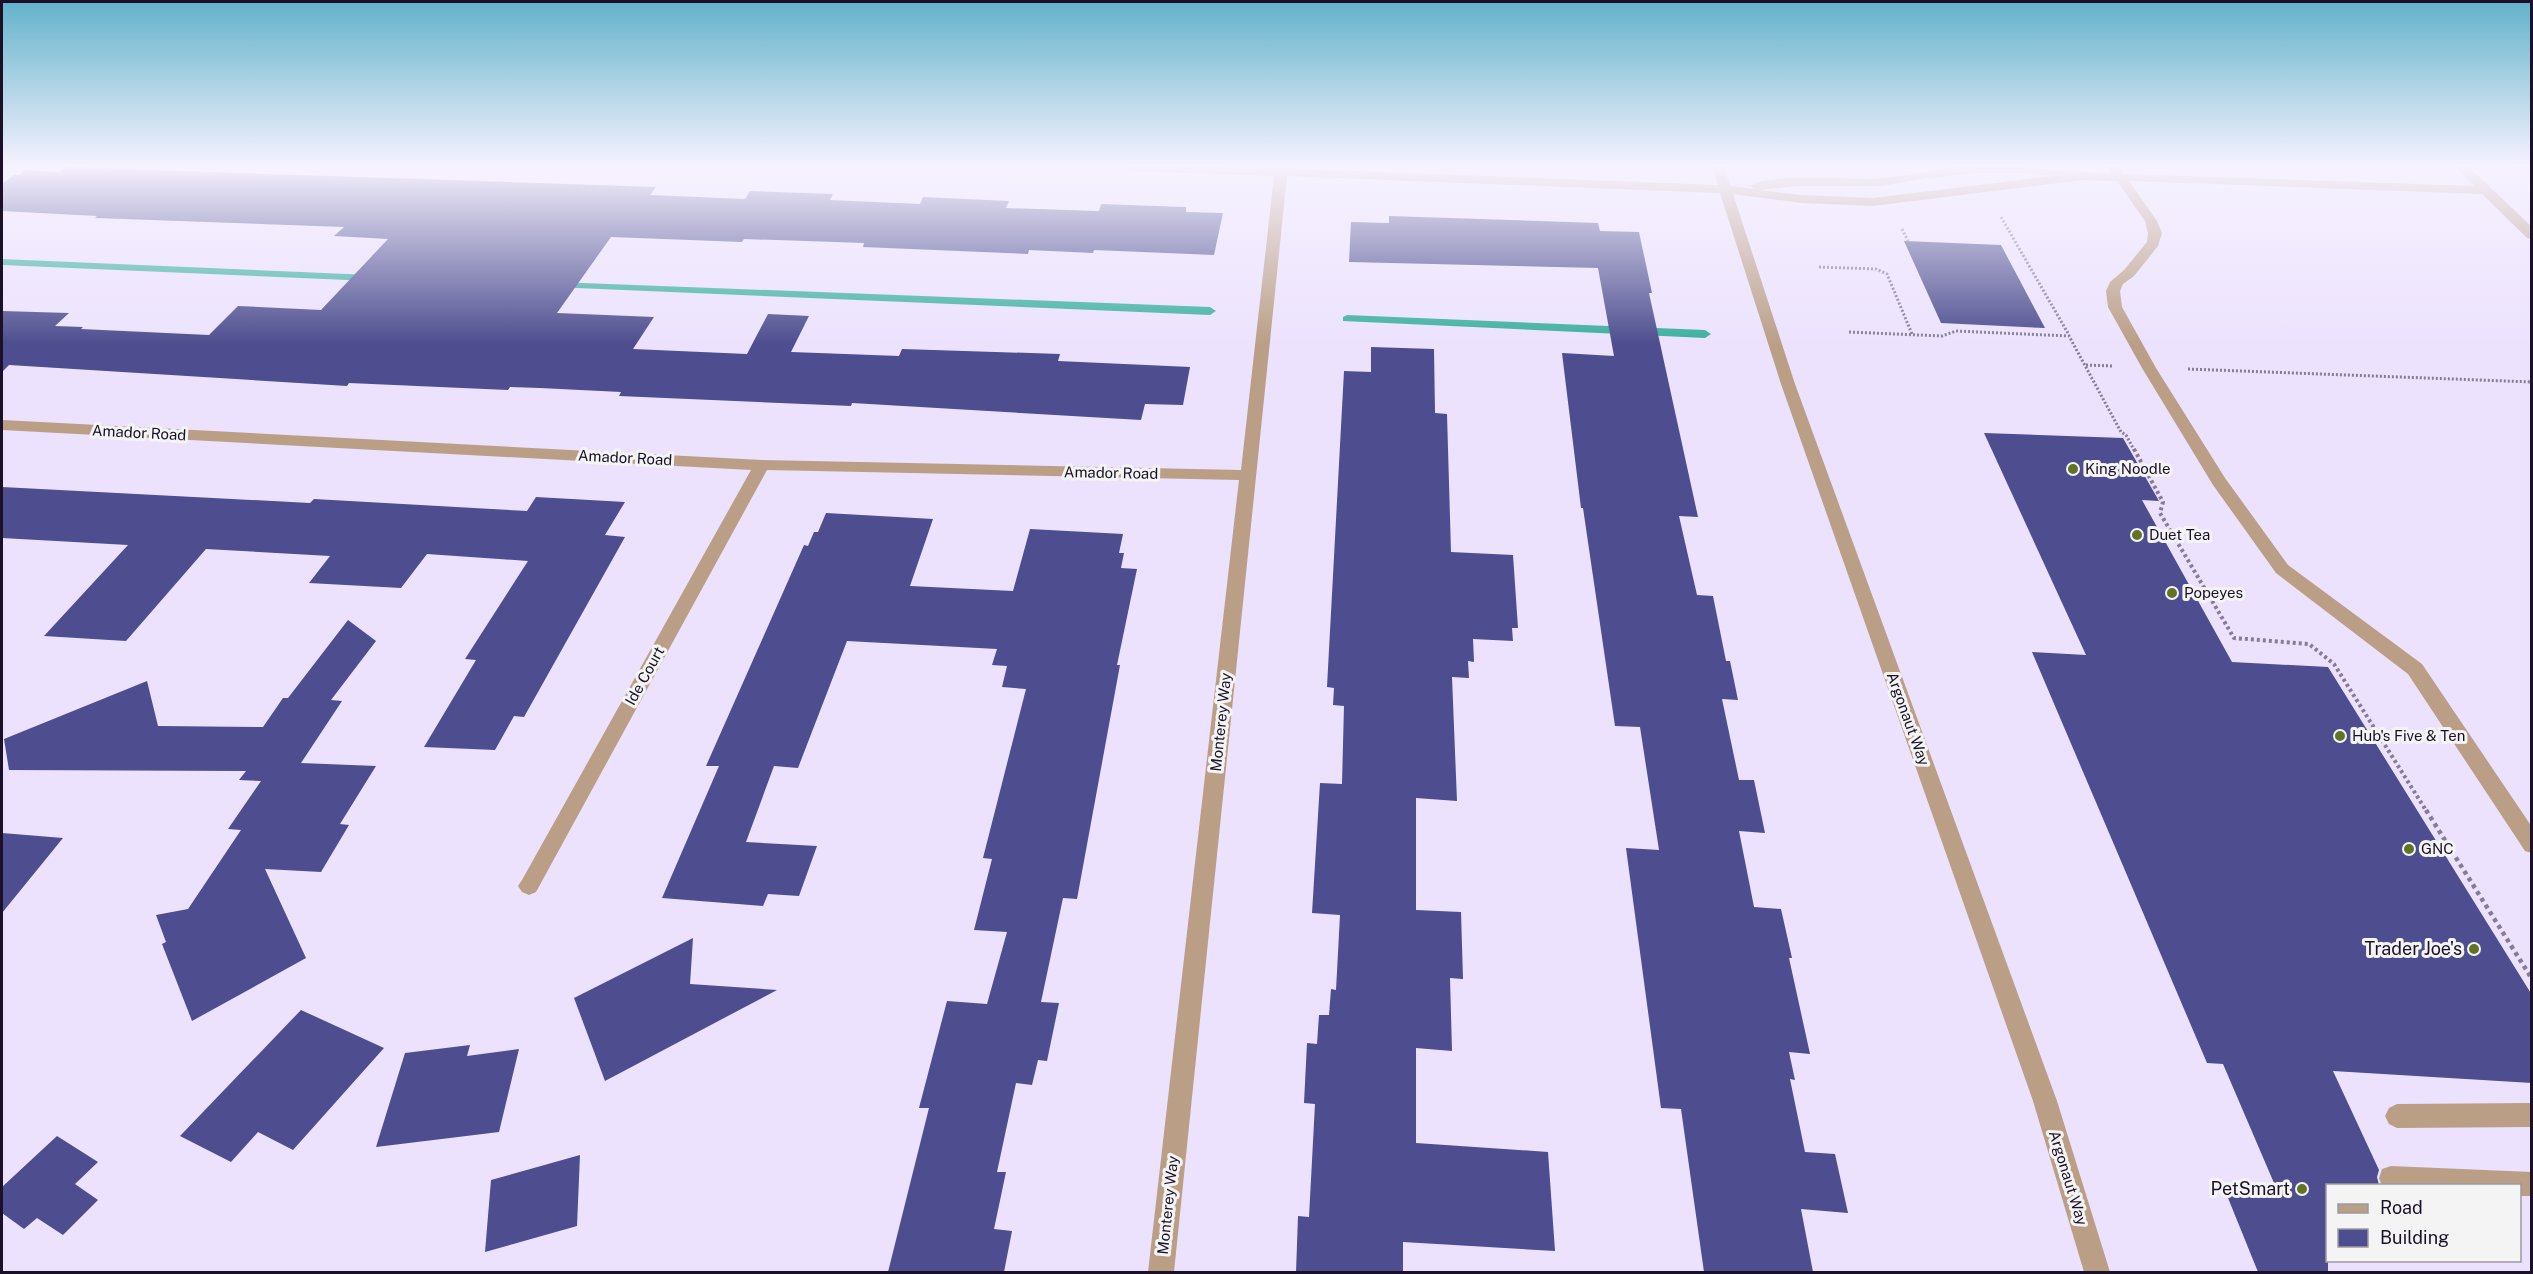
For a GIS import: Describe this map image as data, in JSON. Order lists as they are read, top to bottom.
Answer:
{
  "streets": {
    "street": [
      "Amador Road",
      "Ide Court",
      "Argonaut Way",
      "Monterey Way"
    ]
  },
  "crossings": [
    ["Amador Road", "Ide Court"],
    ["Amador Road", "Monterey Way"]
  ],
  "places": [
    "King Noodle",
    "Duet Tea",
    "Popeyes",
    "Hub's Five & Ten",
    "GNC",
    "Trader Joe's",
    "PetSmart"
  ],
  "legend": ["Road", "Building"]
}
